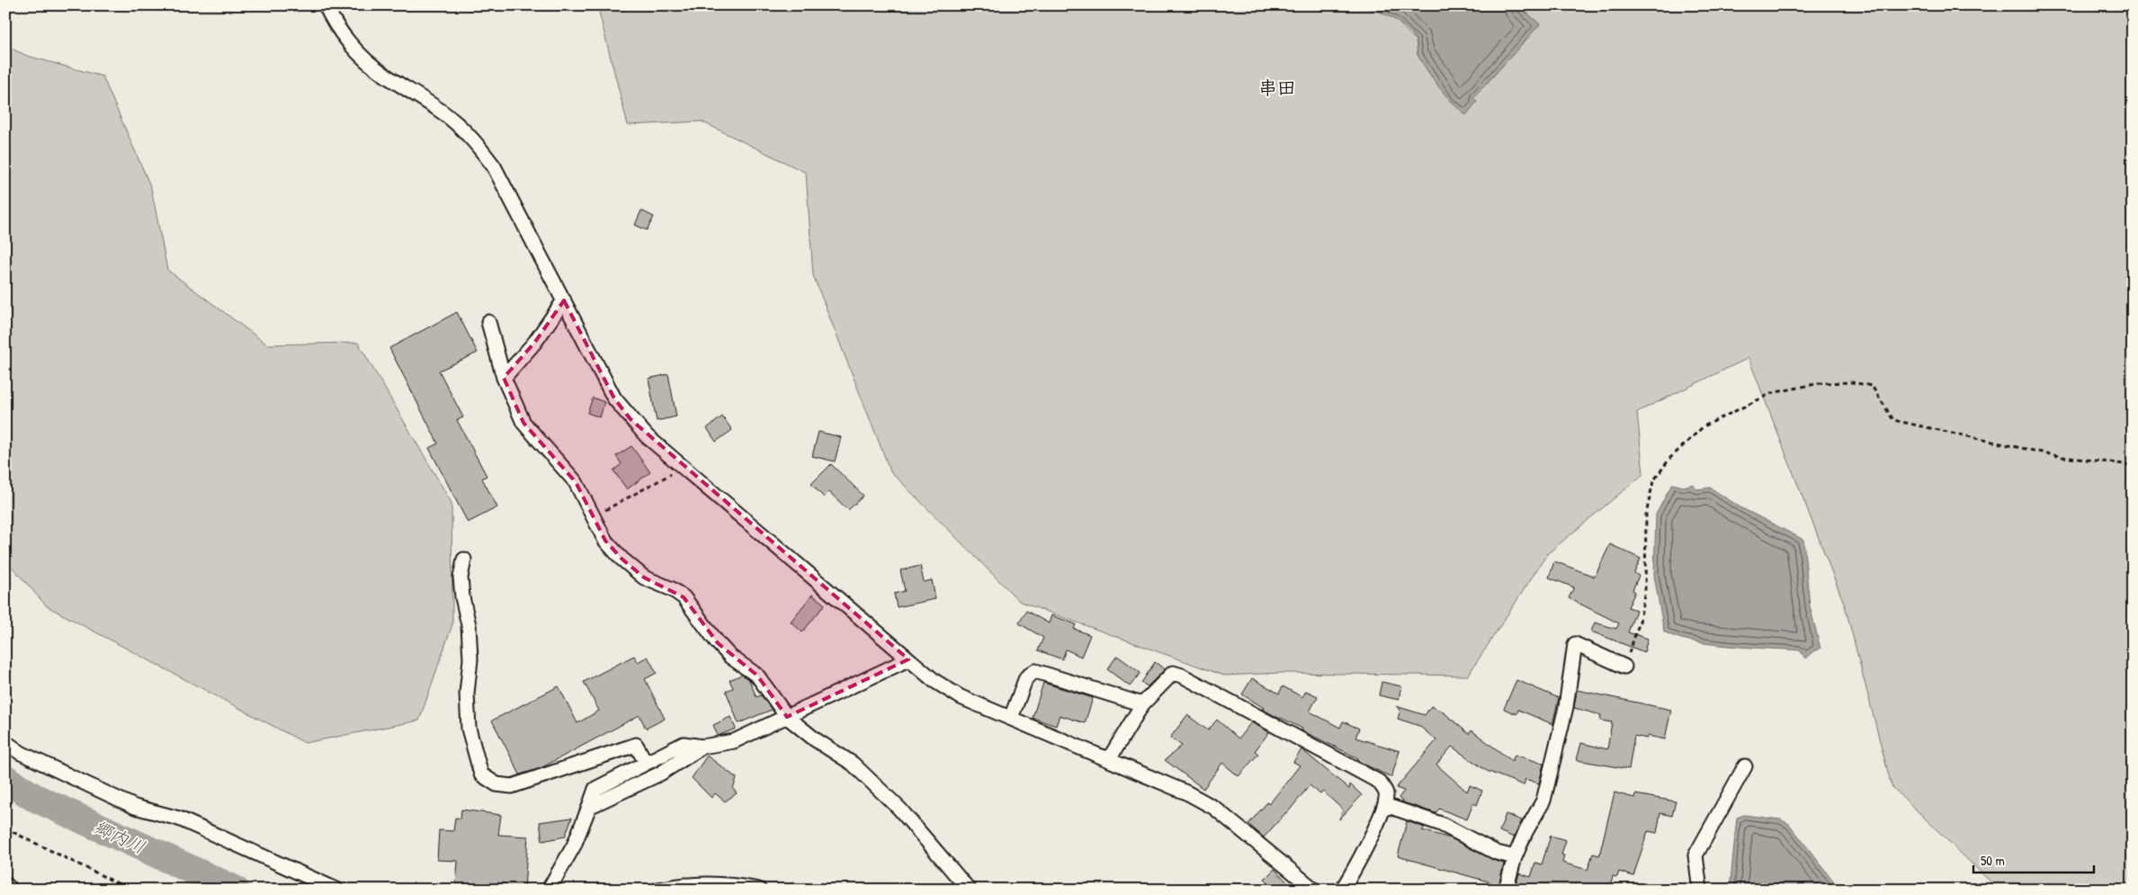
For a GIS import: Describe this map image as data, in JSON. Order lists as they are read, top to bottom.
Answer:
{
  "districts": ["串田"],
  "water": ["郷内川"],
  "scale_bar": "50 m"
}
